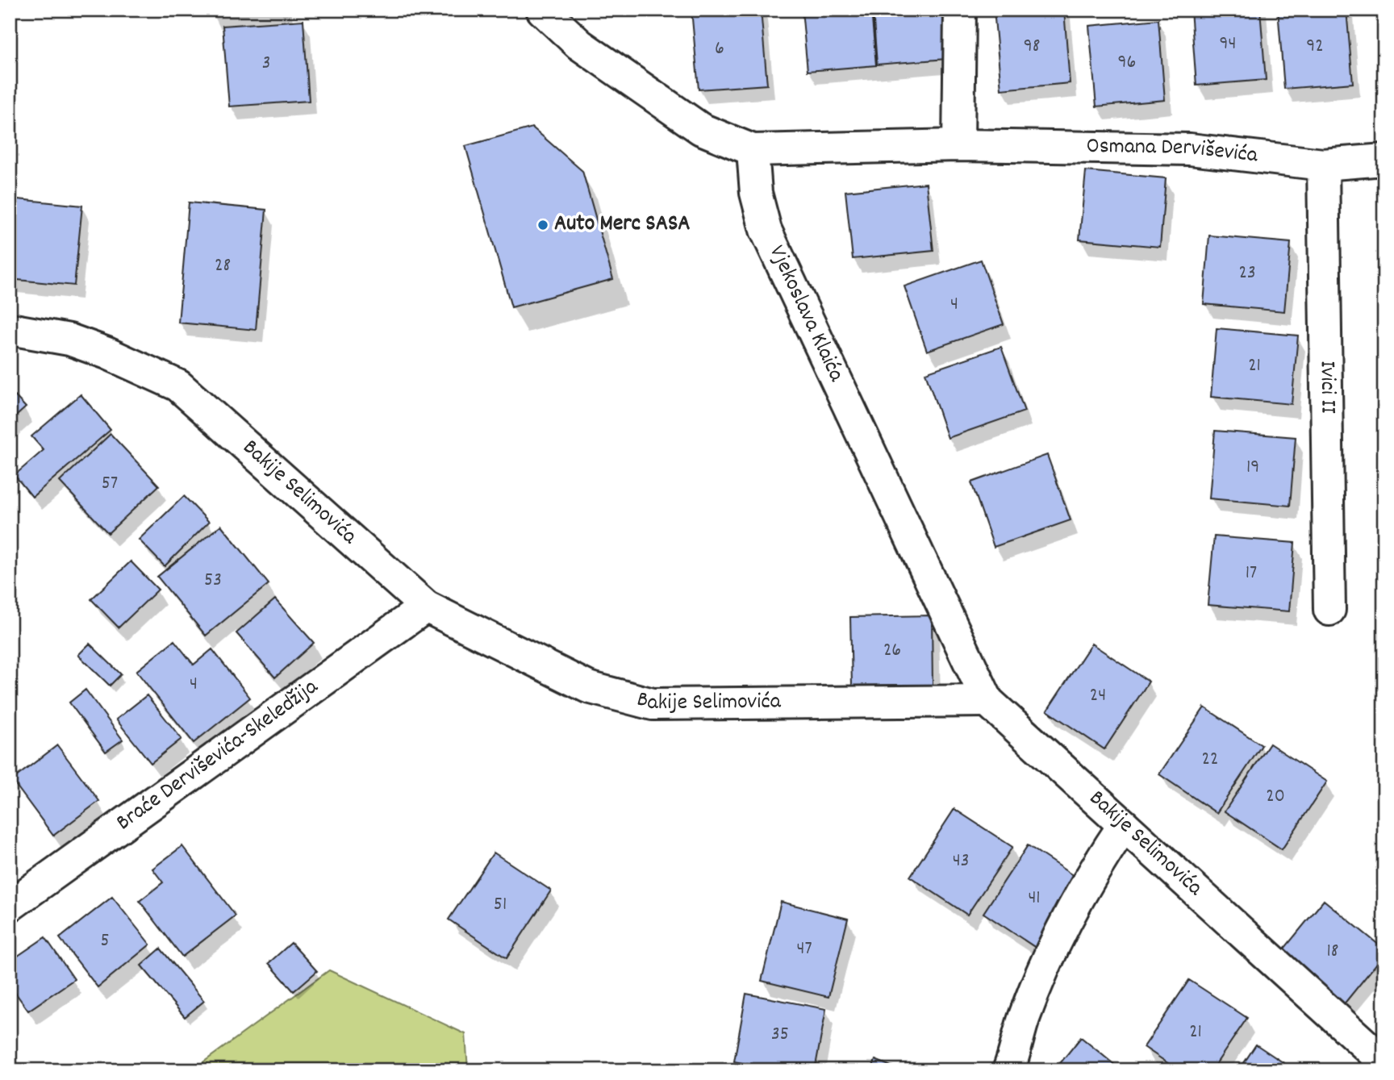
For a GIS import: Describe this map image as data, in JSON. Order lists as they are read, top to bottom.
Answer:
{
  "streets": {
    "street": [
      "Osmana Derviševića",
      "Vjekoslava Klaića",
      "Ivici II",
      "Bakije Selimovića",
      "Braće Derviševića-Skeledžija"
    ]
  },
  "crossings": [
    ["Osmana Derviševića", "Vjekoslava Klaića"],
    ["Osmana Derviševića", "Ivici II"],
    ["Vjekoslava Klaića", "Bakije Selimovića"],
    ["Bakije Selimovića", "Braće Derviševića-Skeledžija"]
  ],
  "places": ["Auto Merc SASA"],
  "house_numbers": [
    "94",
    "98",
    "92",
    "6",
    "96",
    "3",
    "28",
    "23",
    "4",
    "21",
    "19",
    "57",
    "17",
    "53",
    "26",
    "4",
    "24",
    "22",
    "20",
    "43",
    "41",
    "51",
    "5",
    "47",
    "18",
    "21",
    "35"
  ]
}
